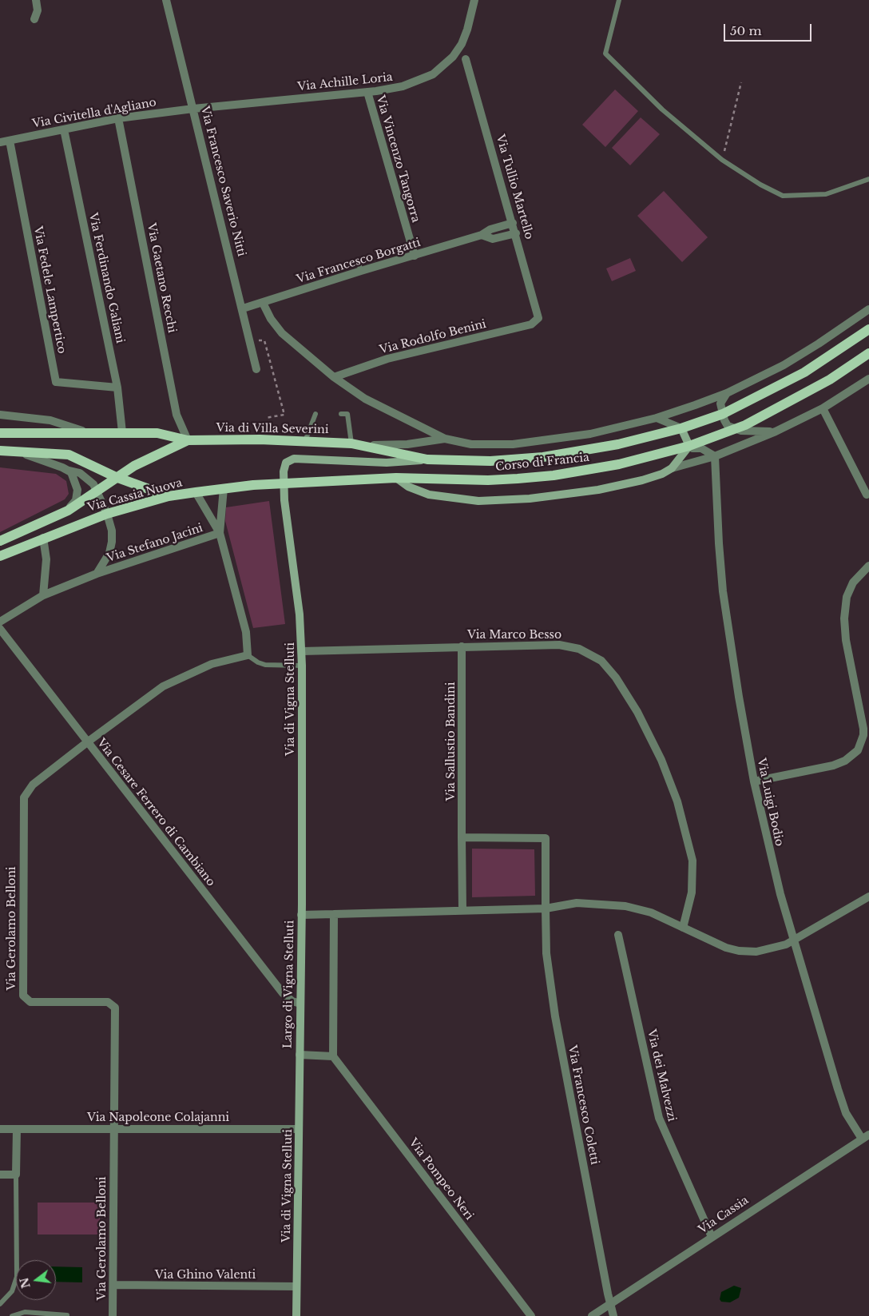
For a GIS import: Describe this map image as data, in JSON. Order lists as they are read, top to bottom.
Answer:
{
  "streets": {
    "main road": [
      "Via di Villa Severini",
      "Corso di Francia",
      "Via Cassia Nuova",
      "Via di Vigna Stelluti",
      "Largo di Vigna Stelluti"
    ],
    "street": [
      "Via Achille Loria",
      "Via Civitella d'Agliano",
      "Via Vincenzo Tangorra",
      "Via Francesco Saverio Nitti",
      "Via Tullio Martello",
      "Via Francesco Borgatti",
      "Via Ferdinando Galiani",
      "Via Gaetano Recchi",
      "Via Fedele Lampertico",
      "Via Rodolfo Benini",
      "Via Stefano Jacini",
      "Via Marco Besso",
      "Via Sallustio Bandini",
      "Via Luigi Bodio",
      "Via Cesare Ferrero di Cambiano",
      "Via Gerolamo Belloni",
      "Via dei Malvezzi",
      "Via Francesco Coletti",
      "Via Napoleone Colajanni",
      "Via Pompeo Neri",
      "Via Cassia",
      "Via Ghino Valenti"
    ]
  },
  "crossings": [
    ["Via Achille Loria", "Via Civitella d'Agliano"],
    ["Via Achille Loria", "Via Vincenzo Tangorra"],
    ["Via Achille Loria", "Via Francesco Saverio Nitti"],
    ["Via Civitella d'Agliano", "Via Francesco Saverio Nitti"],
    ["Via Civitella d'Agliano", "Via Ferdinando Galiani"],
    ["Via Civitella d'Agliano", "Via Gaetano Recchi"],
    ["Via Civitella d'Agliano", "Via Fedele Lampertico"],
    ["Via Vincenzo Tangorra", "Via Francesco Borgatti"],
    ["Via Francesco Saverio Nitti", "Via Francesco Borgatti"],
    ["Via Tullio Martello", "Via Francesco Borgatti"],
    ["Via Tullio Martello", "Via Rodolfo Benini"],
    ["Via Ferdinando Galiani", "Via Fedele Lampertico"],
    ["Via Gaetano Recchi", "Via di Villa Severini"],
    ["Via Gaetano Recchi", "Via Cassia Nuova"],
    ["Via di Villa Severini", "Corso di Francia"],
    ["Via di Villa Severini", "Via Cassia Nuova"],
    ["Corso di Francia", "Via Cassia Nuova"],
    ["Corso di Francia", "Via di Vigna Stelluti"],
    ["Corso di Francia", "Via Luigi Bodio"],
    ["Via Cassia Nuova", "Via Stefano Jacini"],
    ["Via Cassia Nuova", "Via di Vigna Stelluti"],
    ["Via Stefano Jacini", "Via Gerolamo Belloni"],
    ["Via Marco Besso", "Via di Vigna Stelluti"],
    ["Via Marco Besso", "Via Sallustio Bandini"],
    ["Via Marco Besso", "Largo di Vigna Stelluti"],
    ["Via di Vigna Stelluti", "Largo di Vigna Stelluti"],
    ["Via di Vigna Stelluti", "Via Napoleone Colajanni"],
    ["Via di Vigna Stelluti", "Via Ghino Valenti"],
    ["Via Sallustio Bandini", "Largo di Vigna Stelluti"],
    ["Via Sallustio Bandini", "Via Francesco Coletti"],
    ["Via Luigi Bodio", "Largo di Vigna Stelluti"],
    ["Via Luigi Bodio", "Via Cassia"],
    ["Via Cesare Ferrero di Cambiano", "Via Gerolamo Belloni"],
    ["Via Cesare Ferrero di Cambiano", "Largo di Vigna Stelluti"],
    ["Via Gerolamo Belloni", "Via Napoleone Colajanni"],
    ["Via Gerolamo Belloni", "Via Ghino Valenti"],
    ["Largo di Vigna Stelluti", "Via Francesco Coletti"],
    ["Largo di Vigna Stelluti", "Via Pompeo Neri"],
    ["Via dei Malvezzi", "Via Cassia"],
    ["Via Francesco Coletti", "Via Cassia"]
  ],
  "scale_bar": "50 m",
  "north": "left"
}
